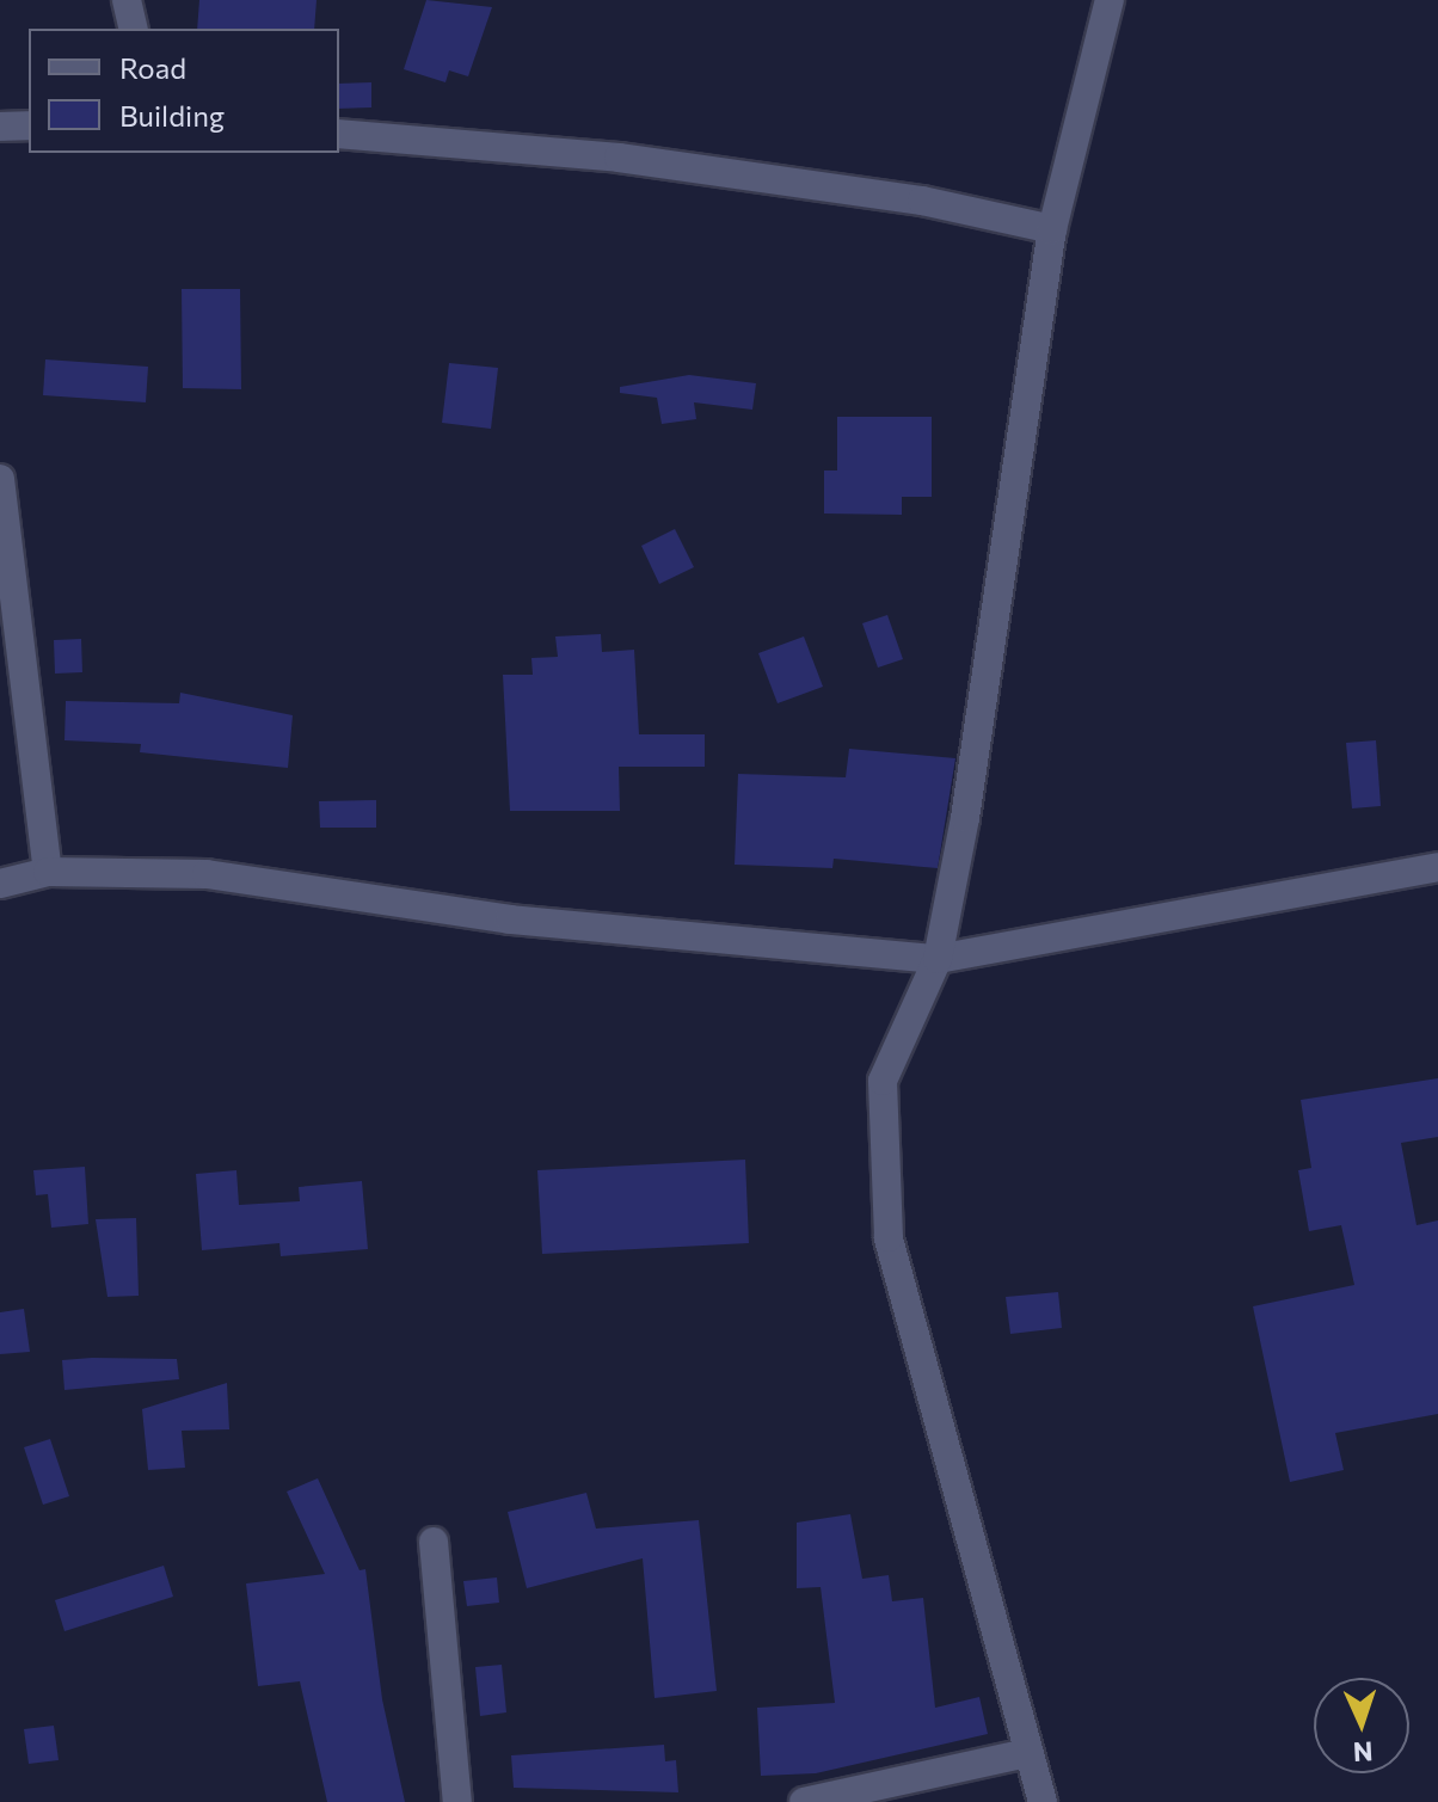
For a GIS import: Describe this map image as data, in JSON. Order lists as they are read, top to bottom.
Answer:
{
  "legend": ["Road", "Building"],
  "north": "bottom"
}
